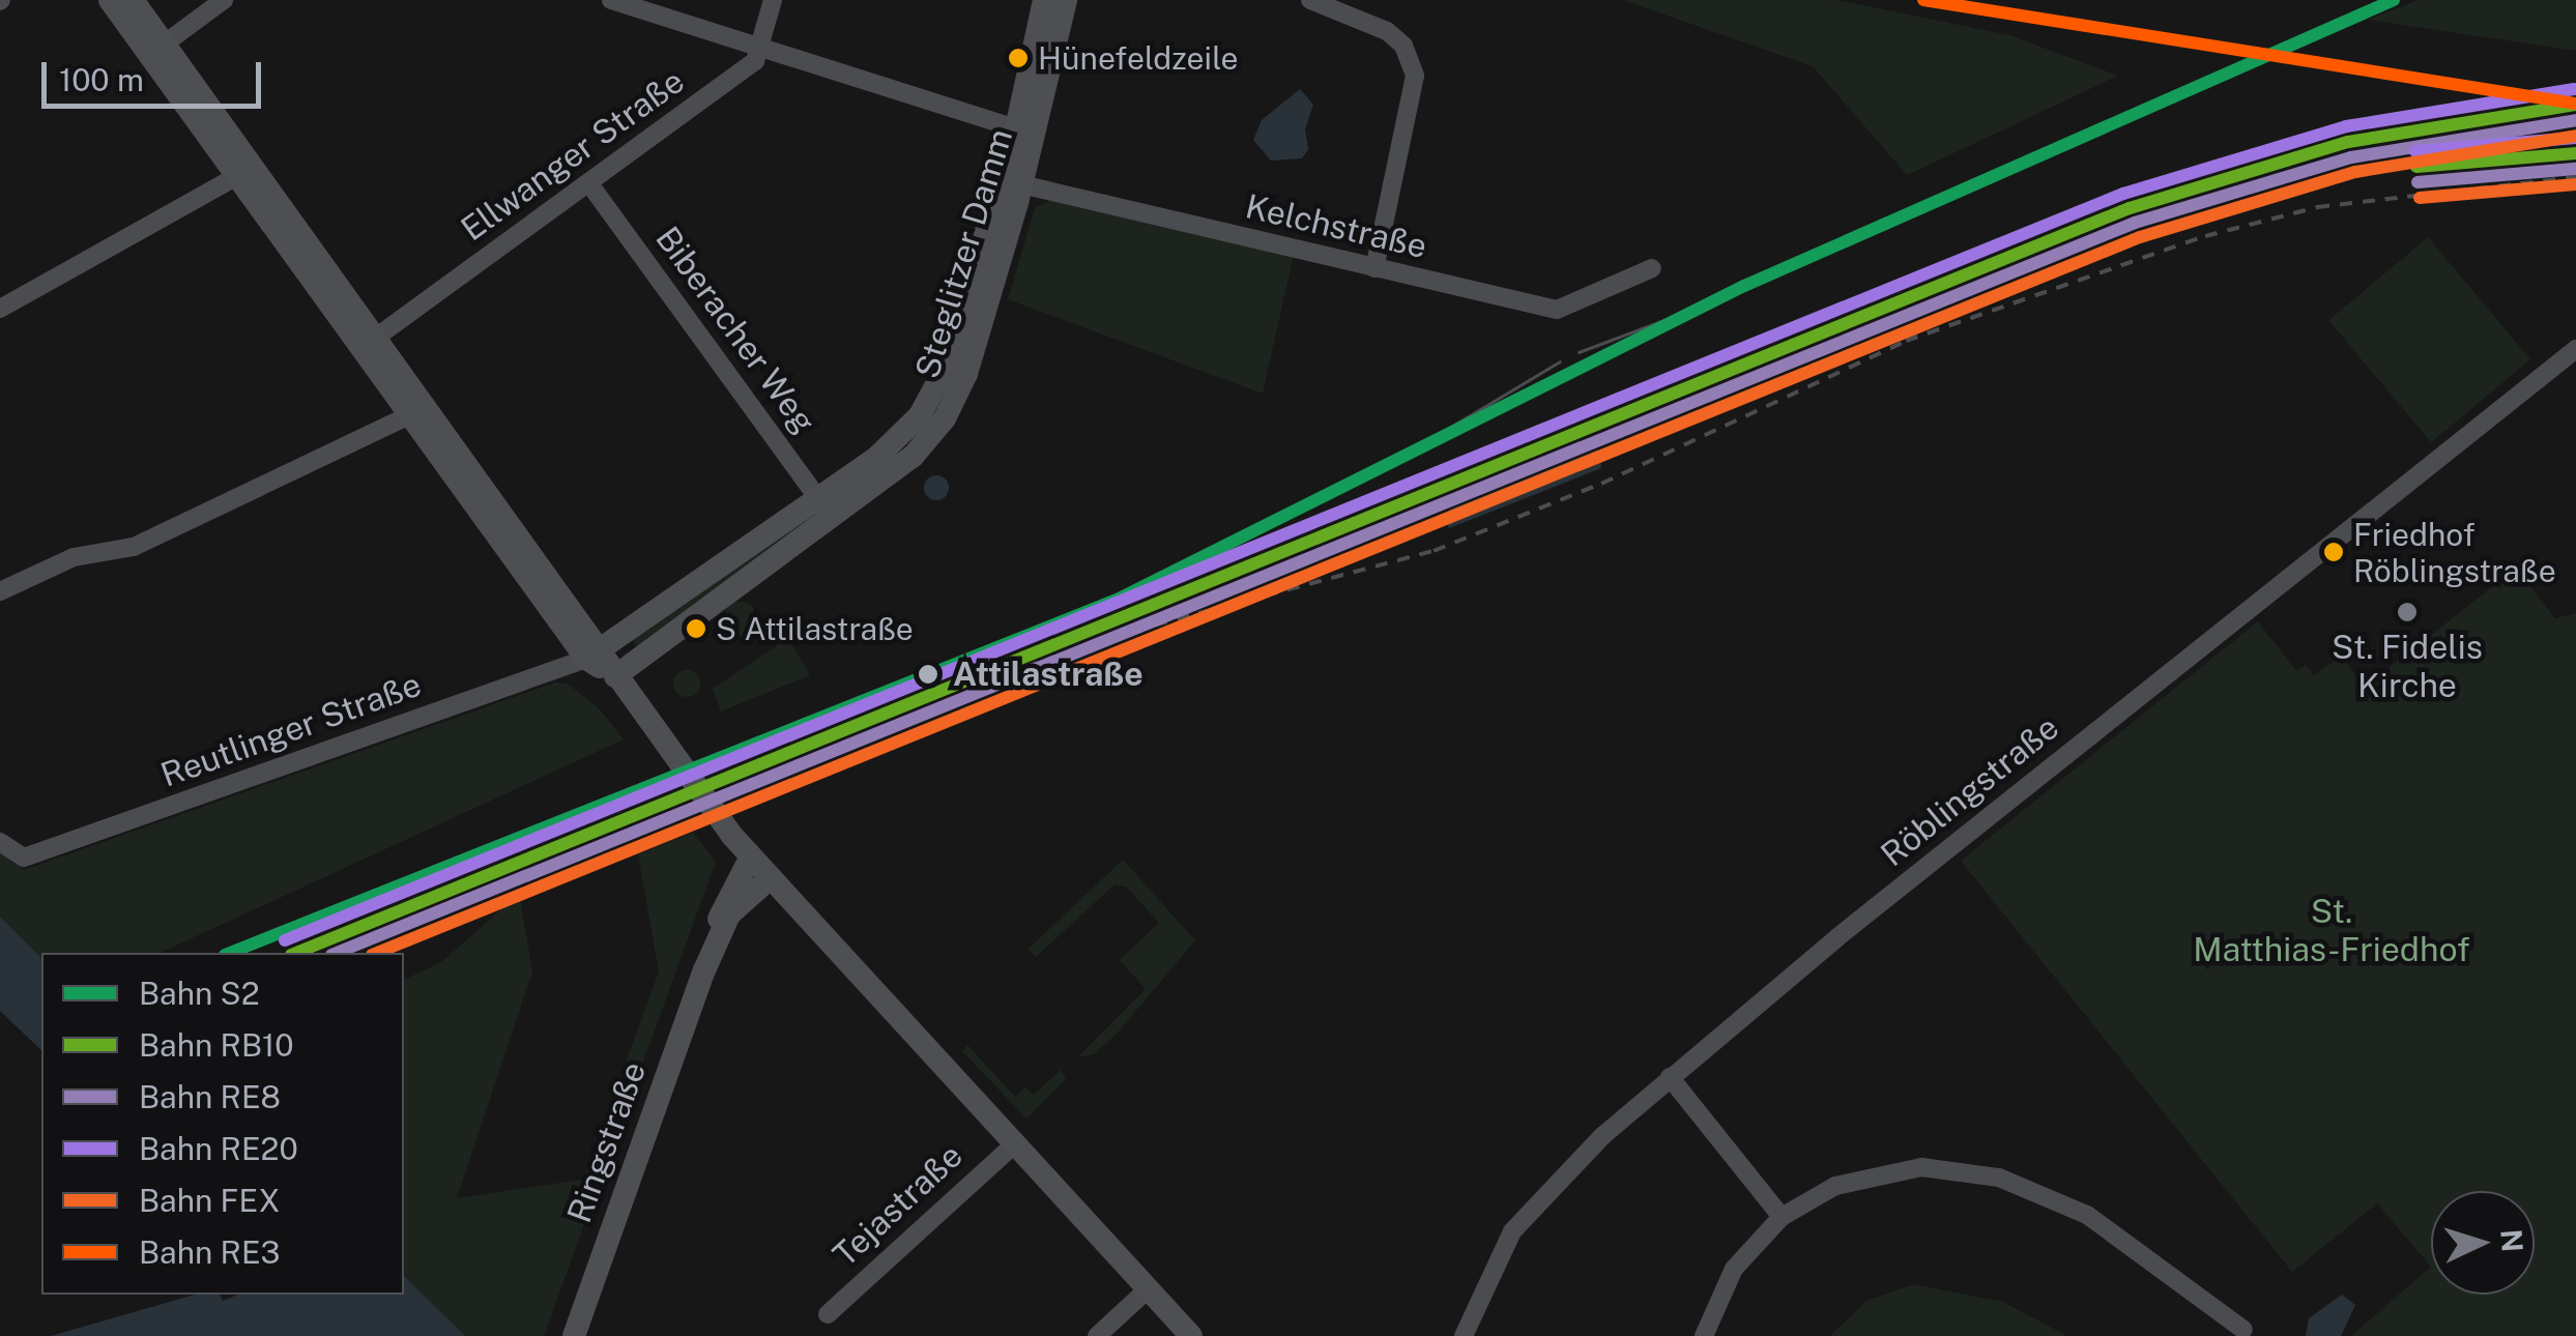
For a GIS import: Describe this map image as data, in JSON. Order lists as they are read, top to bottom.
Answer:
{
  "streets": {
    "main road": ["Steglitzer Damm", "Ringstraße"],
    "street": [
      "Ellwanger Straße",
      "Kelchstraße",
      "Biberacher Weg",
      "Reutlinger Straße",
      "Röblingstraße",
      "Tejastraße"
    ]
  },
  "crossings": [
    ["Ellwanger Straße", "Biberacher Weg"],
    ["Kelchstraße", "Steglitzer Damm"],
    ["Steglitzer Damm", "Biberacher Weg"],
    ["Steglitzer Damm", "Reutlinger Straße"]
  ],
  "parks": ["St. Matthias-Friedhof"],
  "places": [
    "Hünefeldzeile",
    "Friedhof Röblingstraße",
    "St. Fidelis Kirche",
    "S Attilastraße",
    "Attilastraße"
  ],
  "lines": [
    "rail line S2",
    "rail line RE3",
    "rail line RE20",
    "rail line RB10",
    "rail line RE8",
    "rail line FEX"
  ],
  "legend": [
    "Bahn S2",
    "Bahn RB10",
    "Bahn RE8",
    "Bahn RE20",
    "Bahn FEX",
    "Bahn RE3"
  ],
  "scale_bar": "100 m",
  "north": "right"
}
